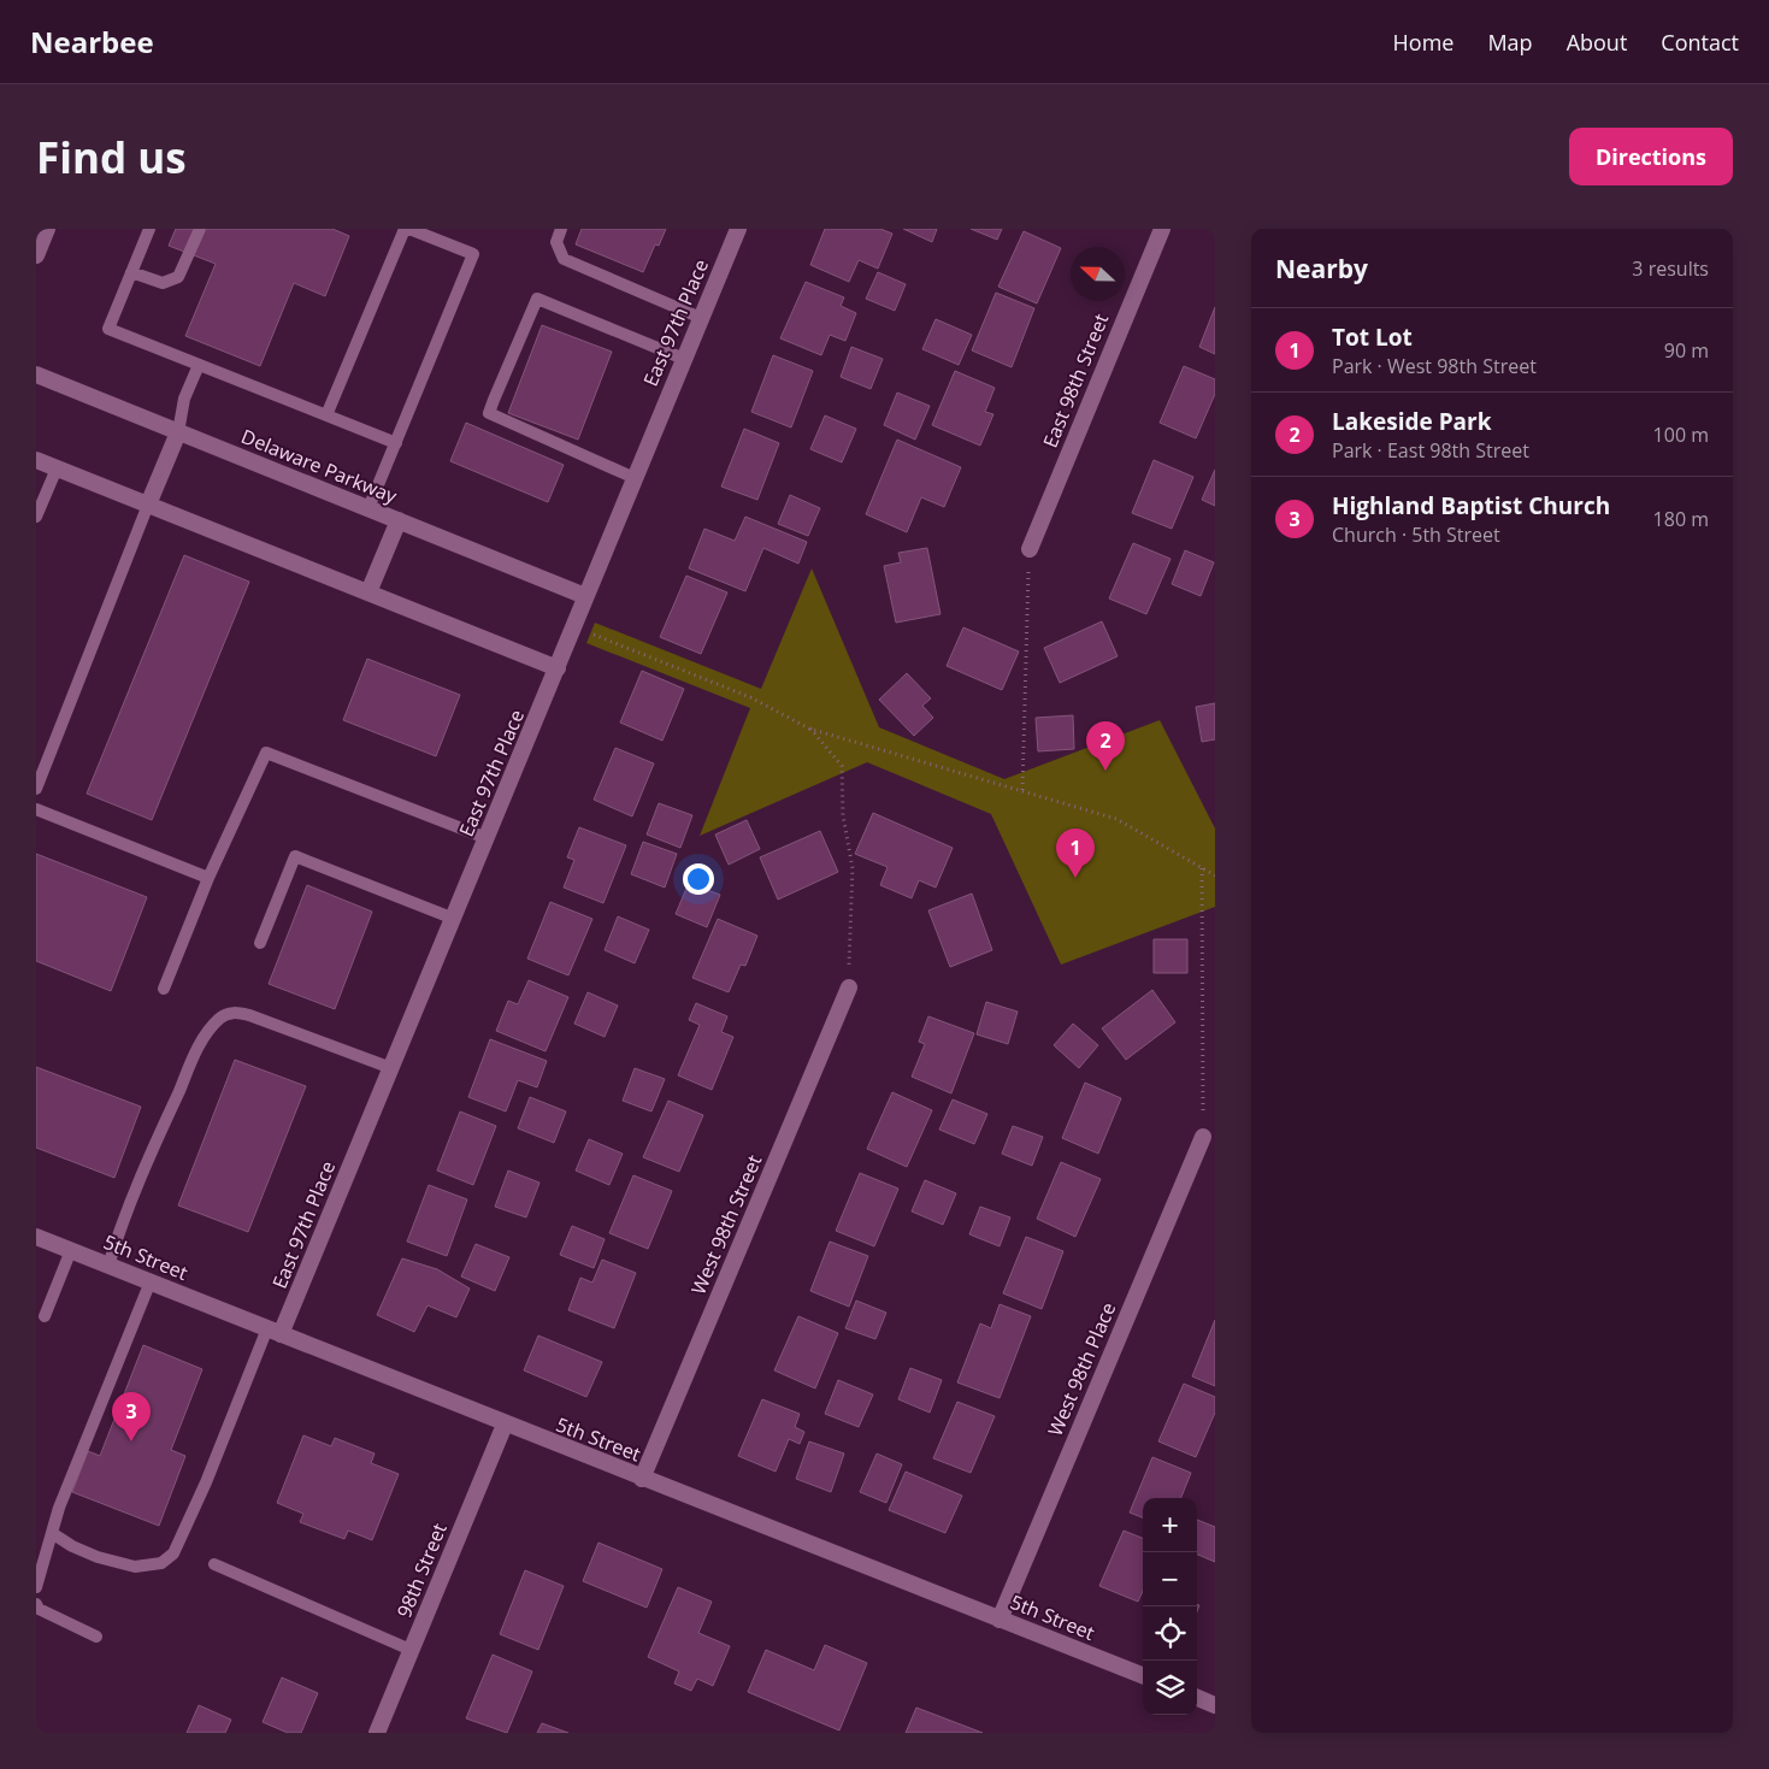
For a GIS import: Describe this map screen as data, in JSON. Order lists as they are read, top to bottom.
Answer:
{
  "streets": {
    "street": [
      "East 97th Place",
      "East 98th Street",
      "Delaware Parkway",
      "West 98th Street",
      "5th Street",
      "West 98th Place",
      "98th Street"
    ]
  },
  "crossings": [
    ["East 97th Place", "Delaware Parkway"],
    ["East 97th Place", "5th Street"],
    ["West 98th Street", "5th Street"],
    ["5th Street", "West 98th Place"],
    ["5th Street", "98th Street"]
  ],
  "north": "left",
  "page": {
    "header": "Nearbee",
    "nav": [
      "Home",
      "Map",
      "About",
      "Contact"
    ],
    "buttons": "Directions",
    "title": "Find us",
    "heading": ["Nearby", "3 results"],
    "list": [
      {
        "mark": "1",
        "name": "Tot Lot",
        "note": "Park · West 98th Street",
        "value": "90 m"
      },
      {
        "mark": "2",
        "name": "Lakeside Park",
        "note": "Park · East 98th Street",
        "value": "100 m"
      },
      {
        "mark": "3",
        "name": "Highland Baptist Church",
        "note": "Church · 5th Street",
        "value": "180 m"
      }
    ],
    "pins": ["2", "1", "3"],
    "map_buttons": ["+", "−"]
  }
}
